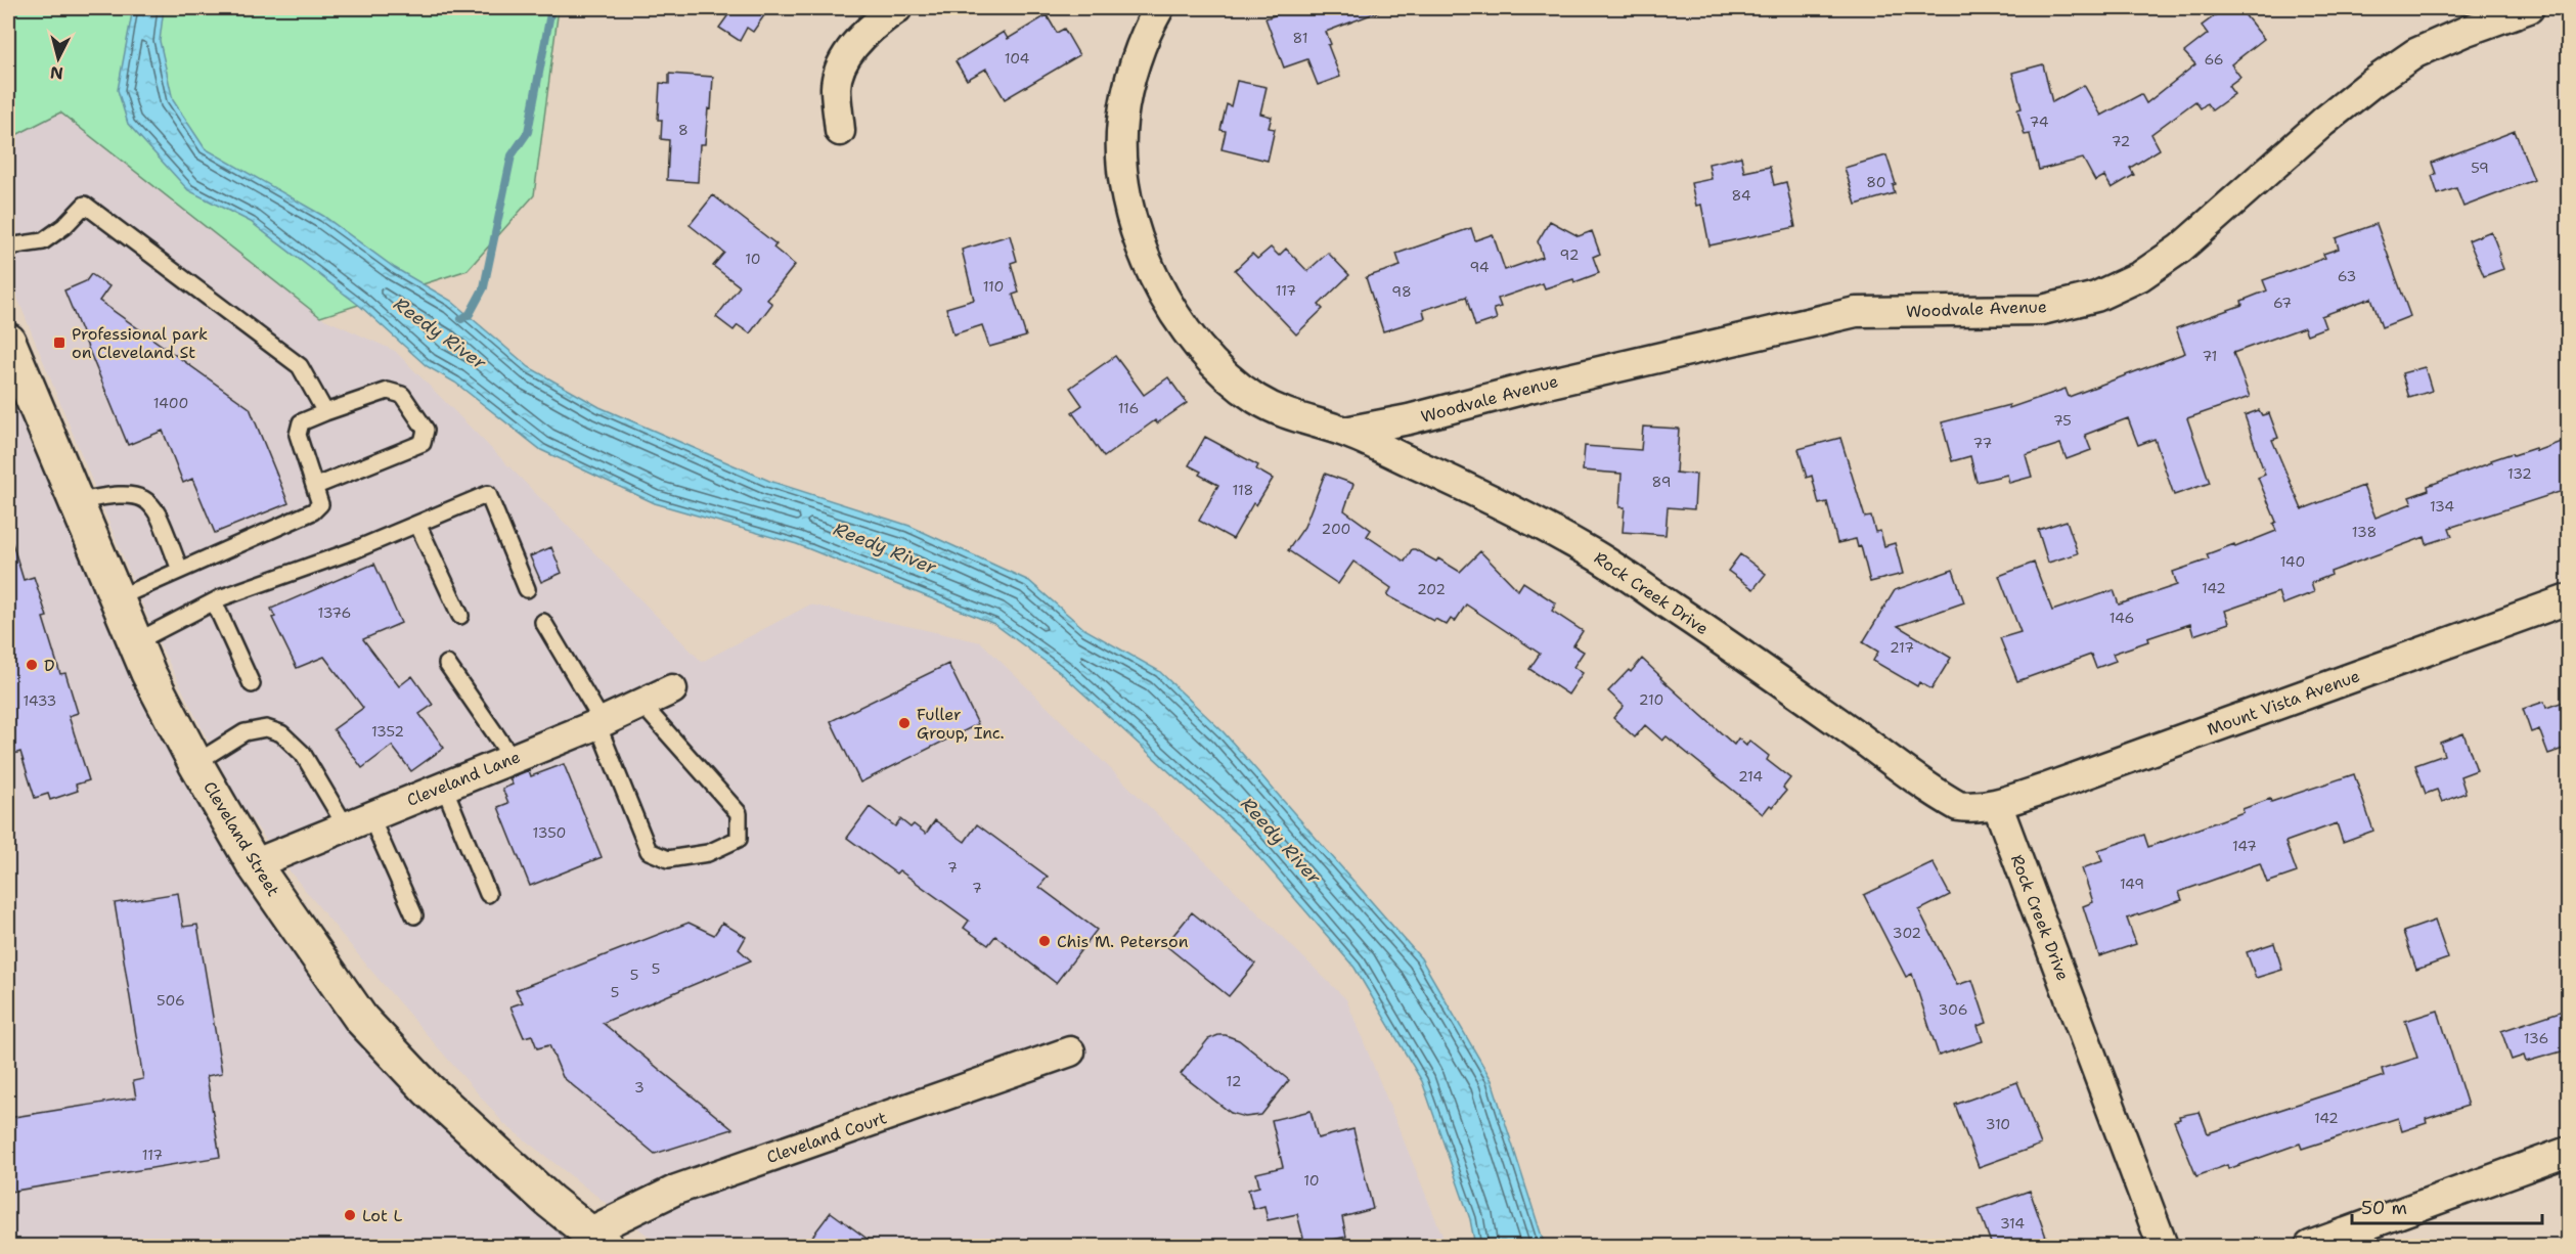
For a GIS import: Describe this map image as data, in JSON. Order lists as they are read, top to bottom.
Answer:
{
  "streets": {
    "street": [
      "Woodvale Avenue",
      "Rock Creek Drive",
      "Mount Vista Avenue",
      "Cleveland Lane",
      "Cleveland Street",
      "Cleveland Court"
    ]
  },
  "crossings": [
    ["Woodvale Avenue", "Rock Creek Drive"],
    ["Rock Creek Drive", "Mount Vista Avenue"],
    ["Cleveland Lane", "Cleveland Street"],
    ["Cleveland Street", "Cleveland Court"]
  ],
  "water": ["Reedy River"],
  "places": {
    "transit": ["Professional park on Cleveland St"],
    "other": [
      "D",
      "Fuller Group, Inc.",
      "Chis M. Peterson",
      "Lot L"
    ]
  },
  "house_numbers": [
    "81",
    "104",
    "66",
    "74",
    "8",
    "72",
    "59",
    "80",
    "84",
    "92",
    "10",
    "94",
    "63",
    "110",
    "117",
    "98",
    "67",
    "71",
    "1400",
    "116",
    "75",
    "77",
    "132",
    "89",
    "118",
    "134",
    "200",
    "138",
    "140",
    "142",
    "202",
    "1376",
    "146",
    "217",
    "210",
    "1433",
    "1352",
    "214",
    "1350",
    "147",
    "7",
    "149",
    "7",
    "302",
    "5",
    "5",
    "5",
    "506",
    "306",
    "136",
    "12",
    "3",
    "142",
    "310",
    "117",
    "10",
    "314"
  ],
  "scale_bar": "50 m",
  "north": "bottom"
}
